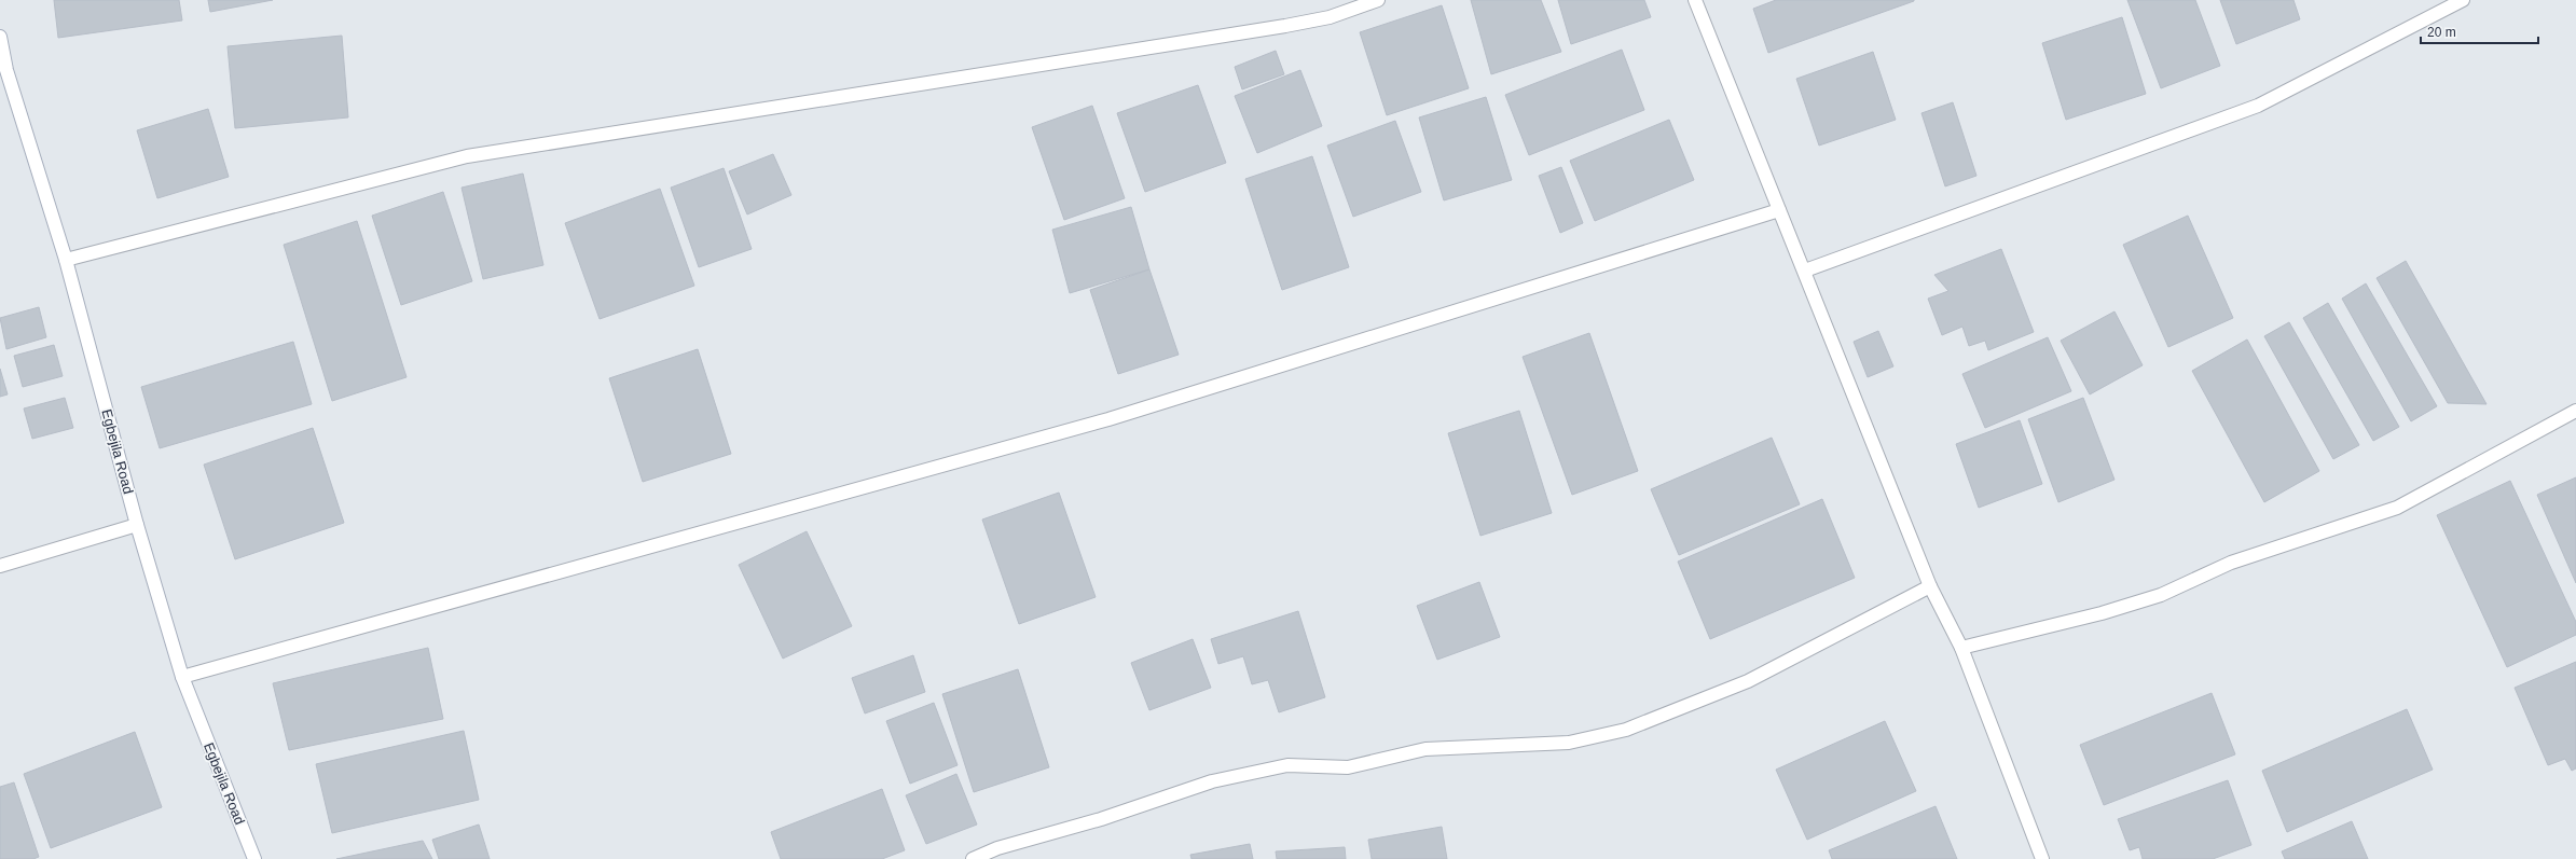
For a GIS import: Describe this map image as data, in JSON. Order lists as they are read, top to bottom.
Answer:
{
  "streets": {
    "street": ["Egbejila Road"]
  },
  "scale_bar": "20 m"
}
